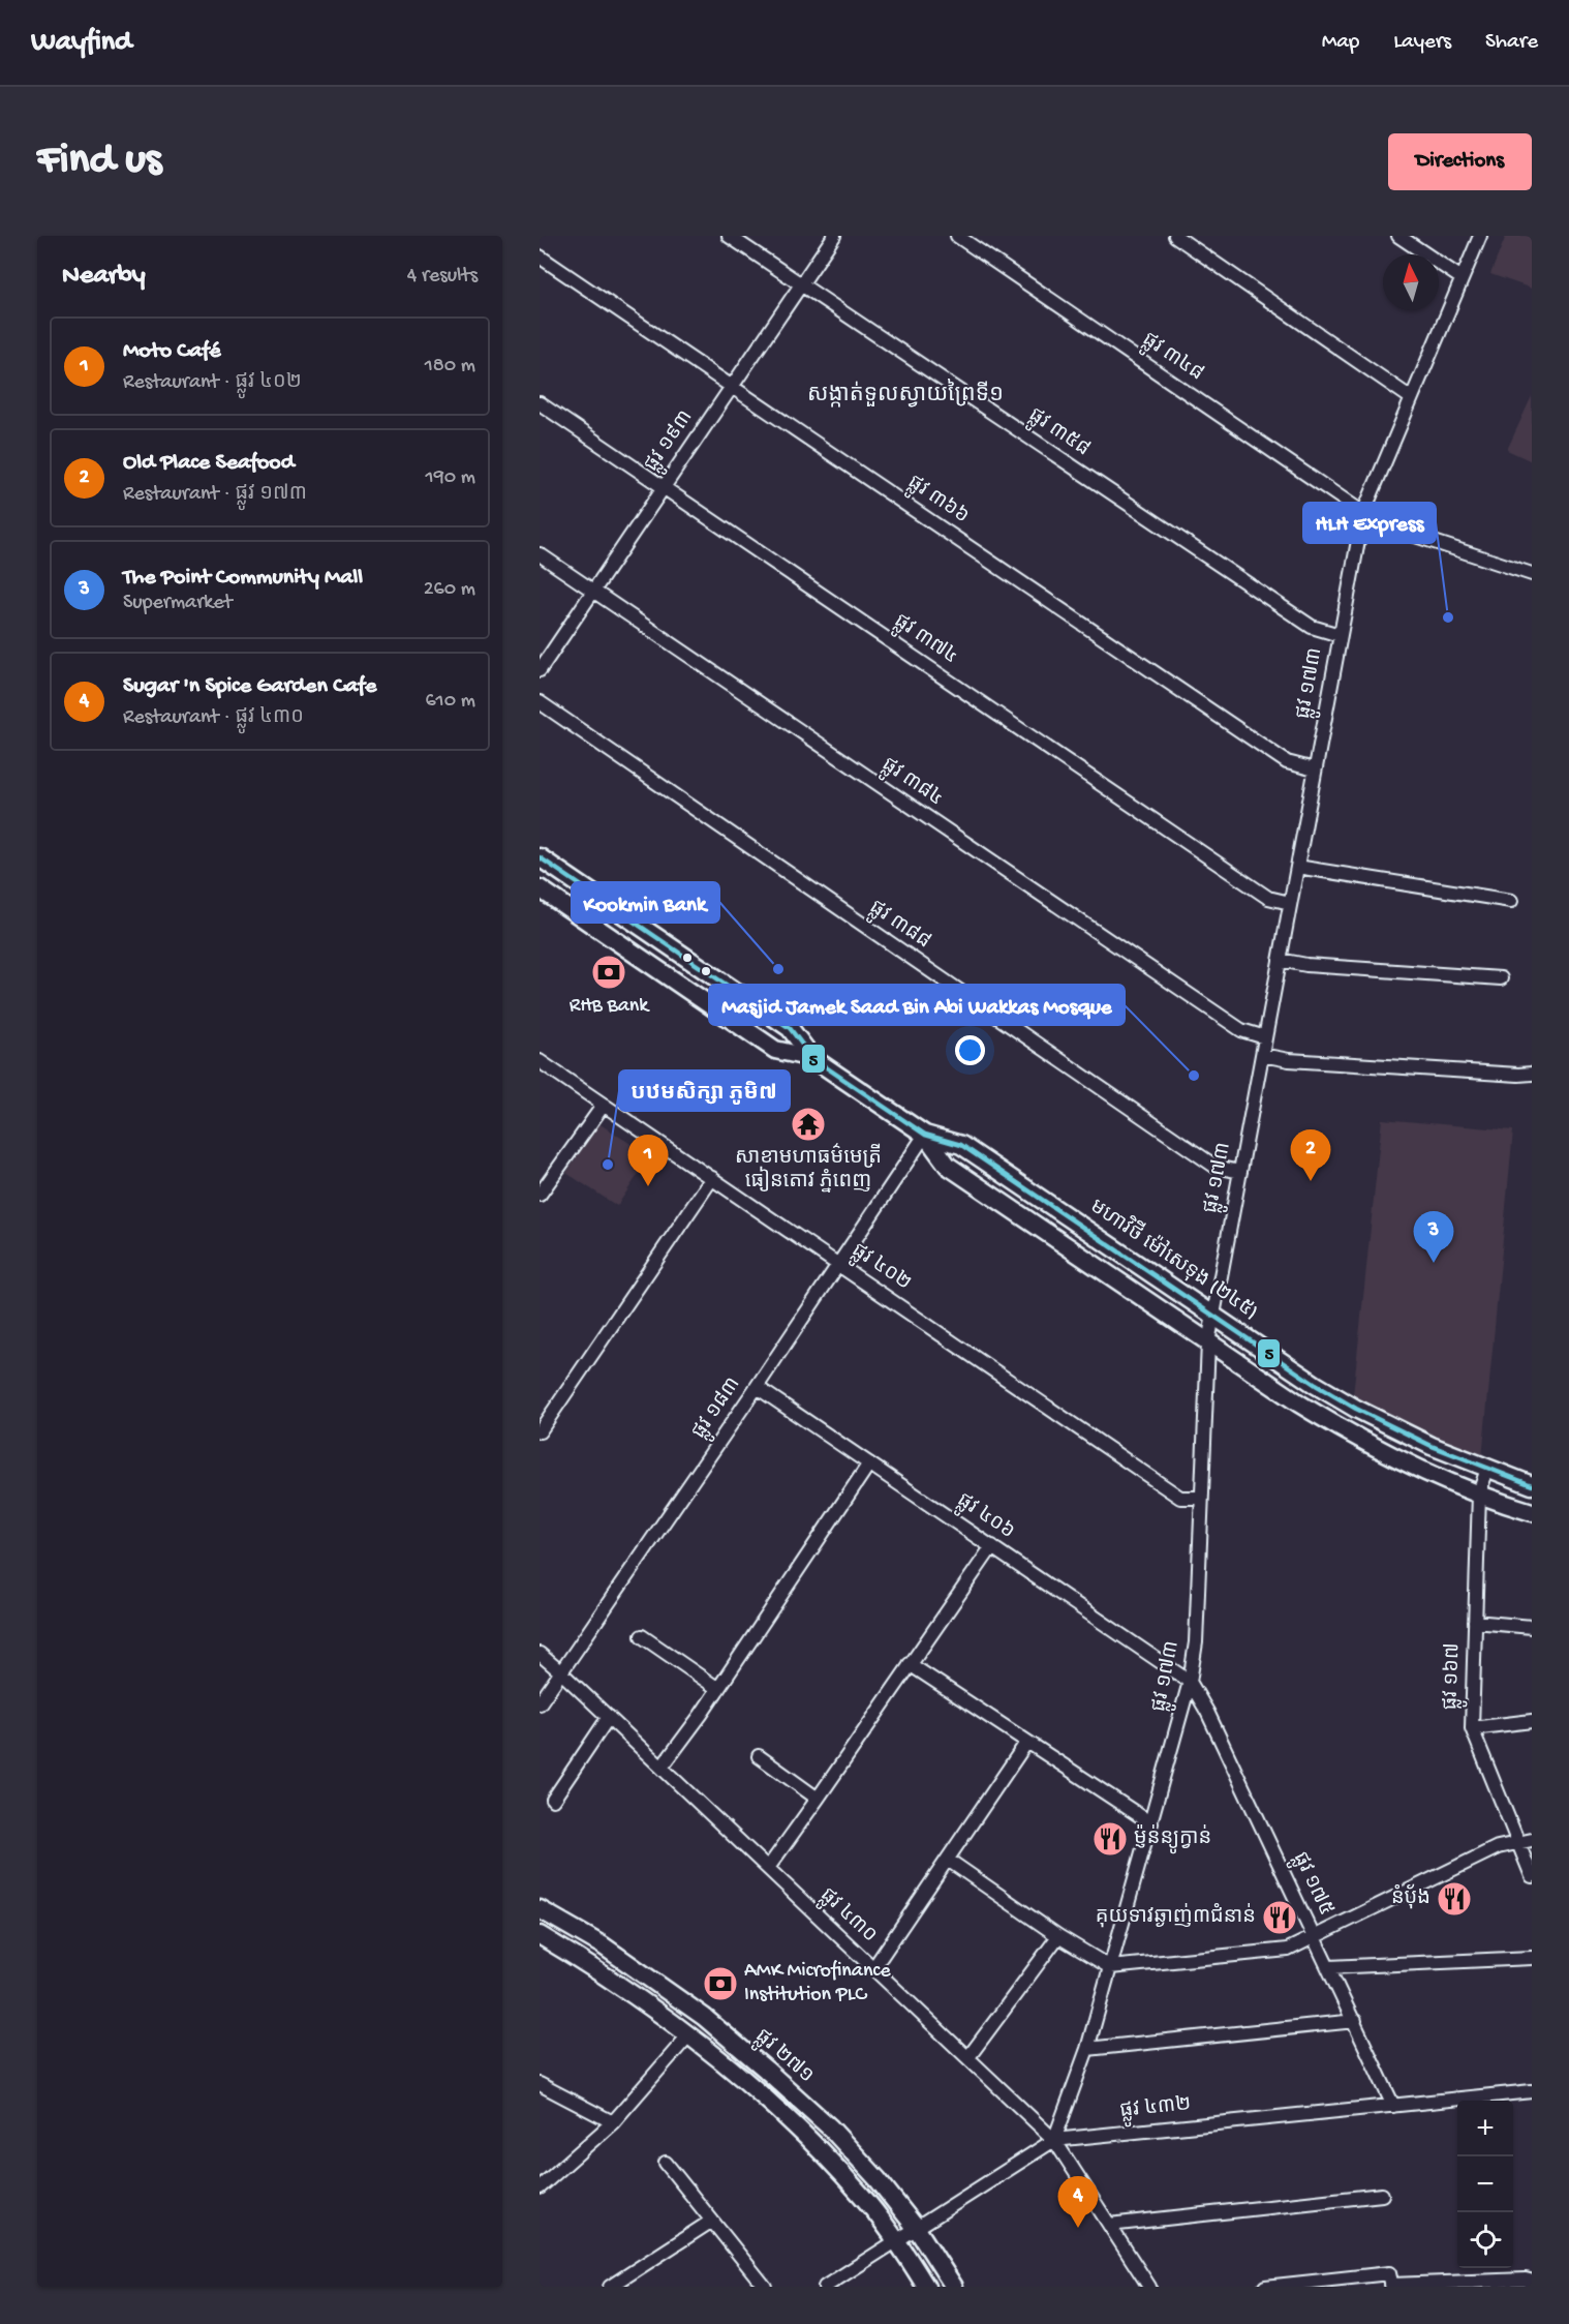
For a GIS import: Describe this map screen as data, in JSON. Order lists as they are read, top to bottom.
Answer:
{
  "streets": {
    "main road": ["មហាវិថី ម៉ៅសេទុង (២៤៥)", "ផ្លូវ ២៧១"],
    "street": [
      "ផ្លូវ ៣៤៨",
      "ផ្លូវ ៣៥៨",
      "ផ្លូវ ១៩៣",
      "ផ្លូវ ៣៦៦",
      "ផ្លូវ ៣៧៤",
      "ផ្លូវ ១៧៣",
      "ផ្លូវ ៣៨៤",
      "ផ្លូវ ៣៨៨",
      "ផ្លូវ ៤០២",
      "ផ្លូវ ១៨៣",
      "ផ្លូវ ៤០៦",
      "ផ្លូវ ១៦៧",
      "ផ្លូវ ១៧៥",
      "ផ្លូវ ៤៣០",
      "ផ្លូវ ៤៣២"
    ]
  },
  "crossings": [
    ["ផ្លូវ ៣៤៨", "ផ្លូវ ១៧៣"],
    ["ផ្លូវ ៣៥៨", "ផ្លូវ ១៩៣"],
    ["ផ្លូវ ៣៥៨", "ផ្លូវ ១៧៣"],
    ["ផ្លូវ ១៩៣", "ផ្លូវ ៣៦៦"],
    ["ផ្លូវ ១៩៣", "ផ្លូវ ៣៧៤"],
    ["ផ្លូវ ១៩៣", "ផ្លូវ ៣៨៤"],
    ["ផ្លូវ ៣៦៦", "ផ្លូវ ១៧៣"],
    ["ផ្លូវ ៣៧៤", "ផ្លូវ ១៧៣"],
    ["ផ្លូវ ១៧៣", "ផ្លូវ ៣៨៤"],
    ["ផ្លូវ ១៧៣", "ផ្លូវ ៣៨៨"],
    ["ផ្លូវ ១៧៣", "មហាវិថី ម៉ៅសេទុង (២៤៥)"],
    ["ផ្លូវ ១៧៣", "ផ្លូវ ៤០២"],
    ["ផ្លូវ ១៧៣", "ផ្លូវ ៤០៦"],
    ["ផ្លូវ ១៧៣", "ផ្លូវ ១៧៥"],
    ["ផ្លូវ ១៧៣", "ផ្លូវ ៤៣០"],
    ["ផ្លូវ ១៧៣", "ផ្លូវ ៤៣២"],
    ["មហាវិថី ម៉ៅសេទុង (២៤៥)", "ផ្លូវ ១៨៣"],
    ["មហាវិថី ម៉ៅសេទុង (២៤៥)", "ផ្លូវ ១៦៧"],
    ["ផ្លូវ ៤០២", "ផ្លូវ ១៨៣"],
    ["ផ្លូវ ១៨៣", "ផ្លូវ ៤០៦"],
    ["ផ្លូវ ១៨៣", "ផ្លូវ ៤៣០"],
    ["ផ្លូវ ៤០៦", "ផ្លូវ ១៧៥"],
    ["ផ្លូវ ១៧៥", "ផ្លូវ ៤៣២"],
    ["ផ្លូវ ៤៣០", "ផ្លូវ ៤៣២"],
    ["ផ្លូវ ២៧១", "ផ្លូវ ៤៣២"]
  ],
  "districts": ["សង្កាត់ទួលស្វាយព្រៃទី១"],
  "places": {
    "other": [
      "HLH Express",
      "Kookmin Bank",
      "Masjid Jamek Saad Bin Abi Wakkas Mosque",
      "បឋមសិក្សា ភូមិ៧"
    ],
    "bank": ["RHB Bank", "AMK Microfinance Institution PLC"],
    "temple": ["សាខាមហាធម៌មេត្រី ធៀនតោវ ភ្នំពេញ"],
    "restaurant": ["ម្ញ៉ន់ន្យូក្វាន់", "នំប៉័ង", "គុយទាវឆ្ងាញ់៣ជំនាន់"]
  },
  "lines": ["transit line 5"],
  "north": "top",
  "page": {
    "header": "Wayfind",
    "nav": ["Map", "Layers", "Share"],
    "buttons": "Directions",
    "title": "Find us",
    "heading": ["Nearby", "4 results"],
    "list": [
      {
        "mark": "1",
        "name": "Moto Café",
        "note": "Restaurant · ផ្លូវ ៤០២",
        "value": "180 m"
      },
      {
        "mark": "2",
        "name": "Old Place Seafood",
        "note": "Restaurant · ផ្លូវ ១៧៣",
        "value": "190 m"
      },
      {
        "mark": "3",
        "name": "The Point Community Mall",
        "note": "Supermarket",
        "value": "260 m"
      },
      {
        "mark": "4",
        "name": "Sugar 'n Spice Garden Cafe",
        "note": "Restaurant · ផ្លូវ ៤៣០",
        "value": "610 m"
      }
    ],
    "pins": [
      "2",
      "1",
      "3",
      "4"
    ],
    "map_buttons": ["+", "−"]
  }
}
